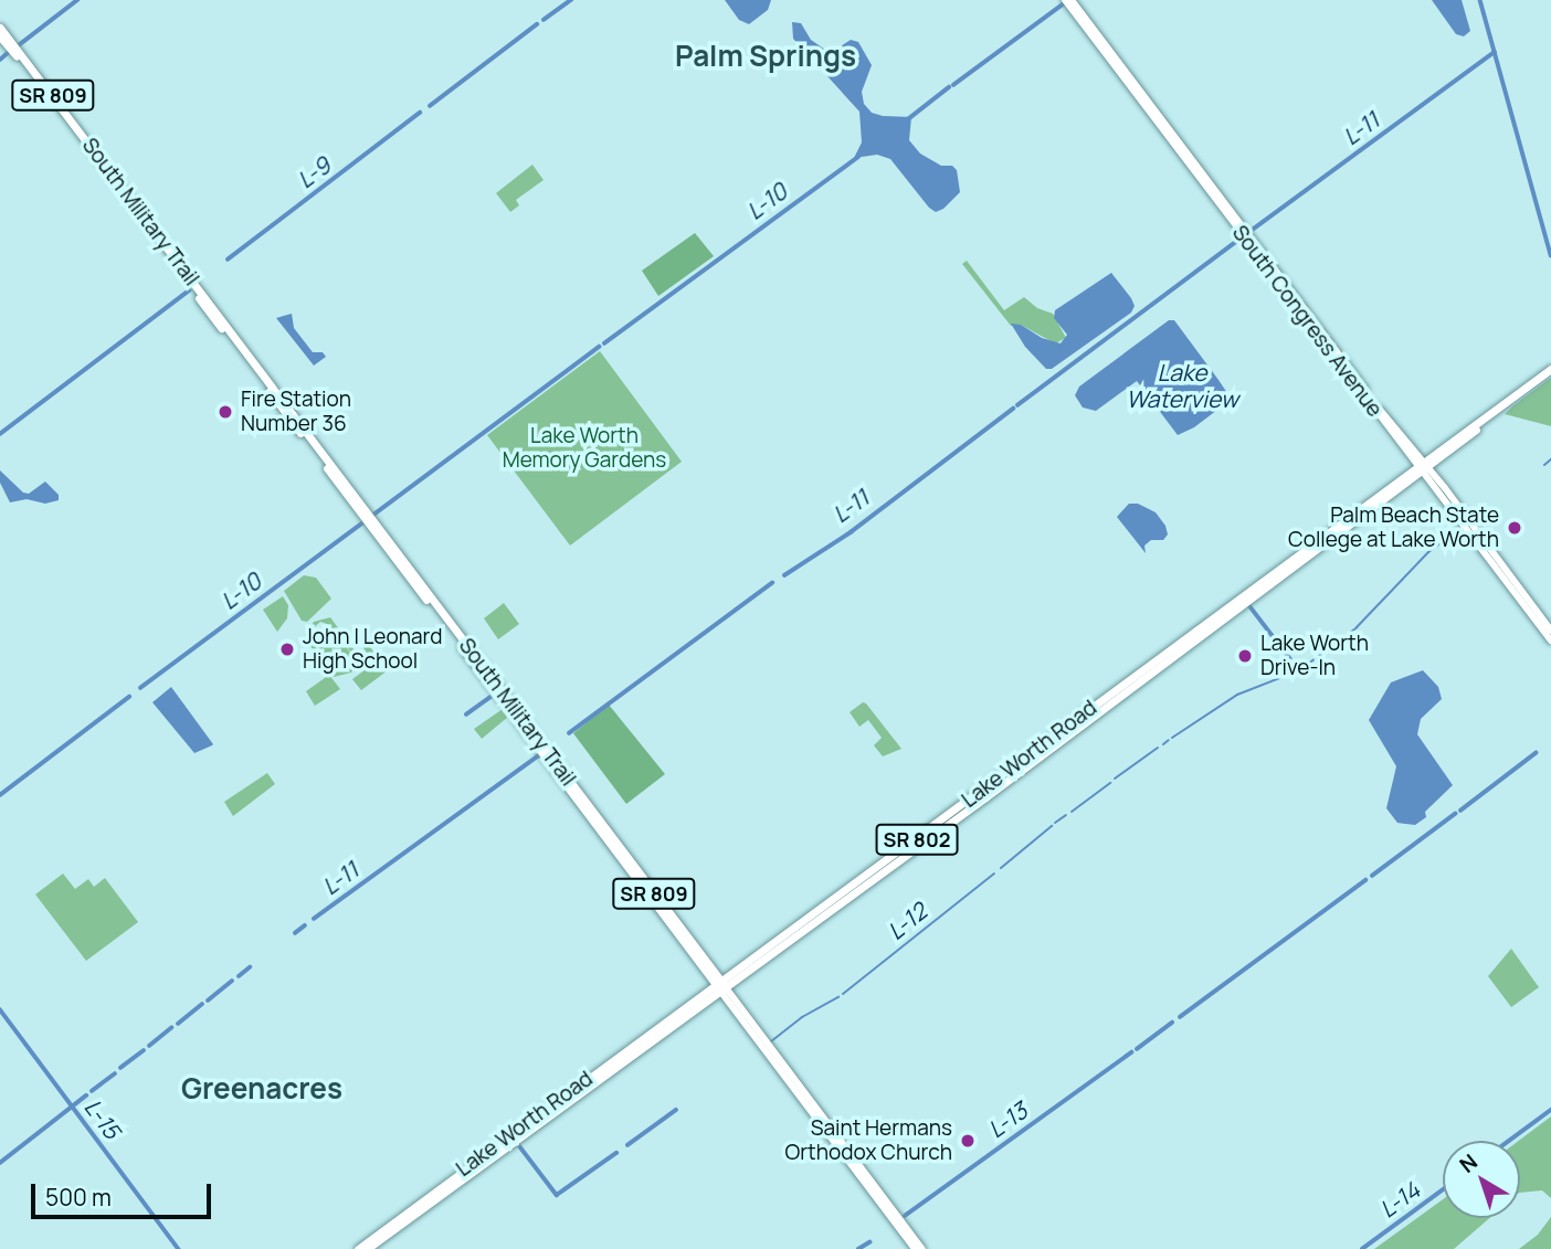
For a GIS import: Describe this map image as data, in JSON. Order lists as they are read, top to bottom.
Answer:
{
  "streets": {
    "main road": [
      "SR 809",
      "South Military Trail",
      "South Congress Avenue",
      "Lake Worth Road",
      "SR 802"
    ]
  },
  "crossings": [
    ["South Military Trail", "Lake Worth Road"],
    ["South Congress Avenue", "Lake Worth Road"]
  ],
  "districts": ["Palm Springs", "Greenacres"],
  "water": [
    "L-11",
    "L-9",
    "L-10",
    "Lake Waterview",
    "L-12",
    "L-15",
    "L-13",
    "L-14"
  ],
  "parks": ["Lake Worth Memory Gardens"],
  "places": [
    "Fire Station Number 36",
    "Palm Beach State College at Lake Worth",
    "John I Leonard High School",
    "Lake Worth Drive-In",
    "Saint Hermans Orthodox Church"
  ],
  "scale_bar": "500 m",
  "north": "top left"
}
